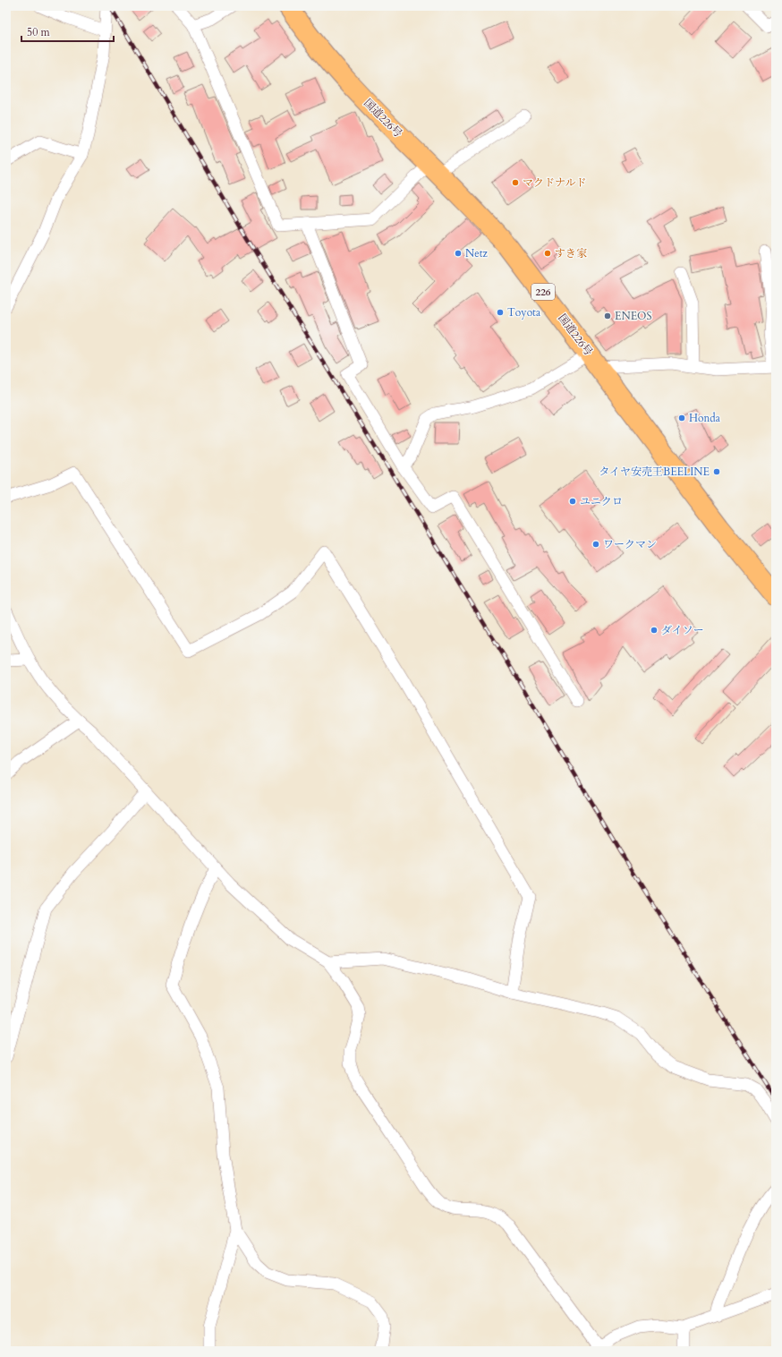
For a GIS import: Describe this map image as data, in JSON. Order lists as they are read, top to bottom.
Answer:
{
  "streets": {
    "highway": ["国道226号", "226"]
  },
  "places": [
    "マクドナルド",
    "Netz",
    "すき家",
    "Toyota",
    "ENEOS",
    "Honda",
    "タイヤ安売王BEELINE",
    "ユニクロ",
    "ワークマン",
    "ダイソー"
  ],
  "scale_bar": "50 m"
}
